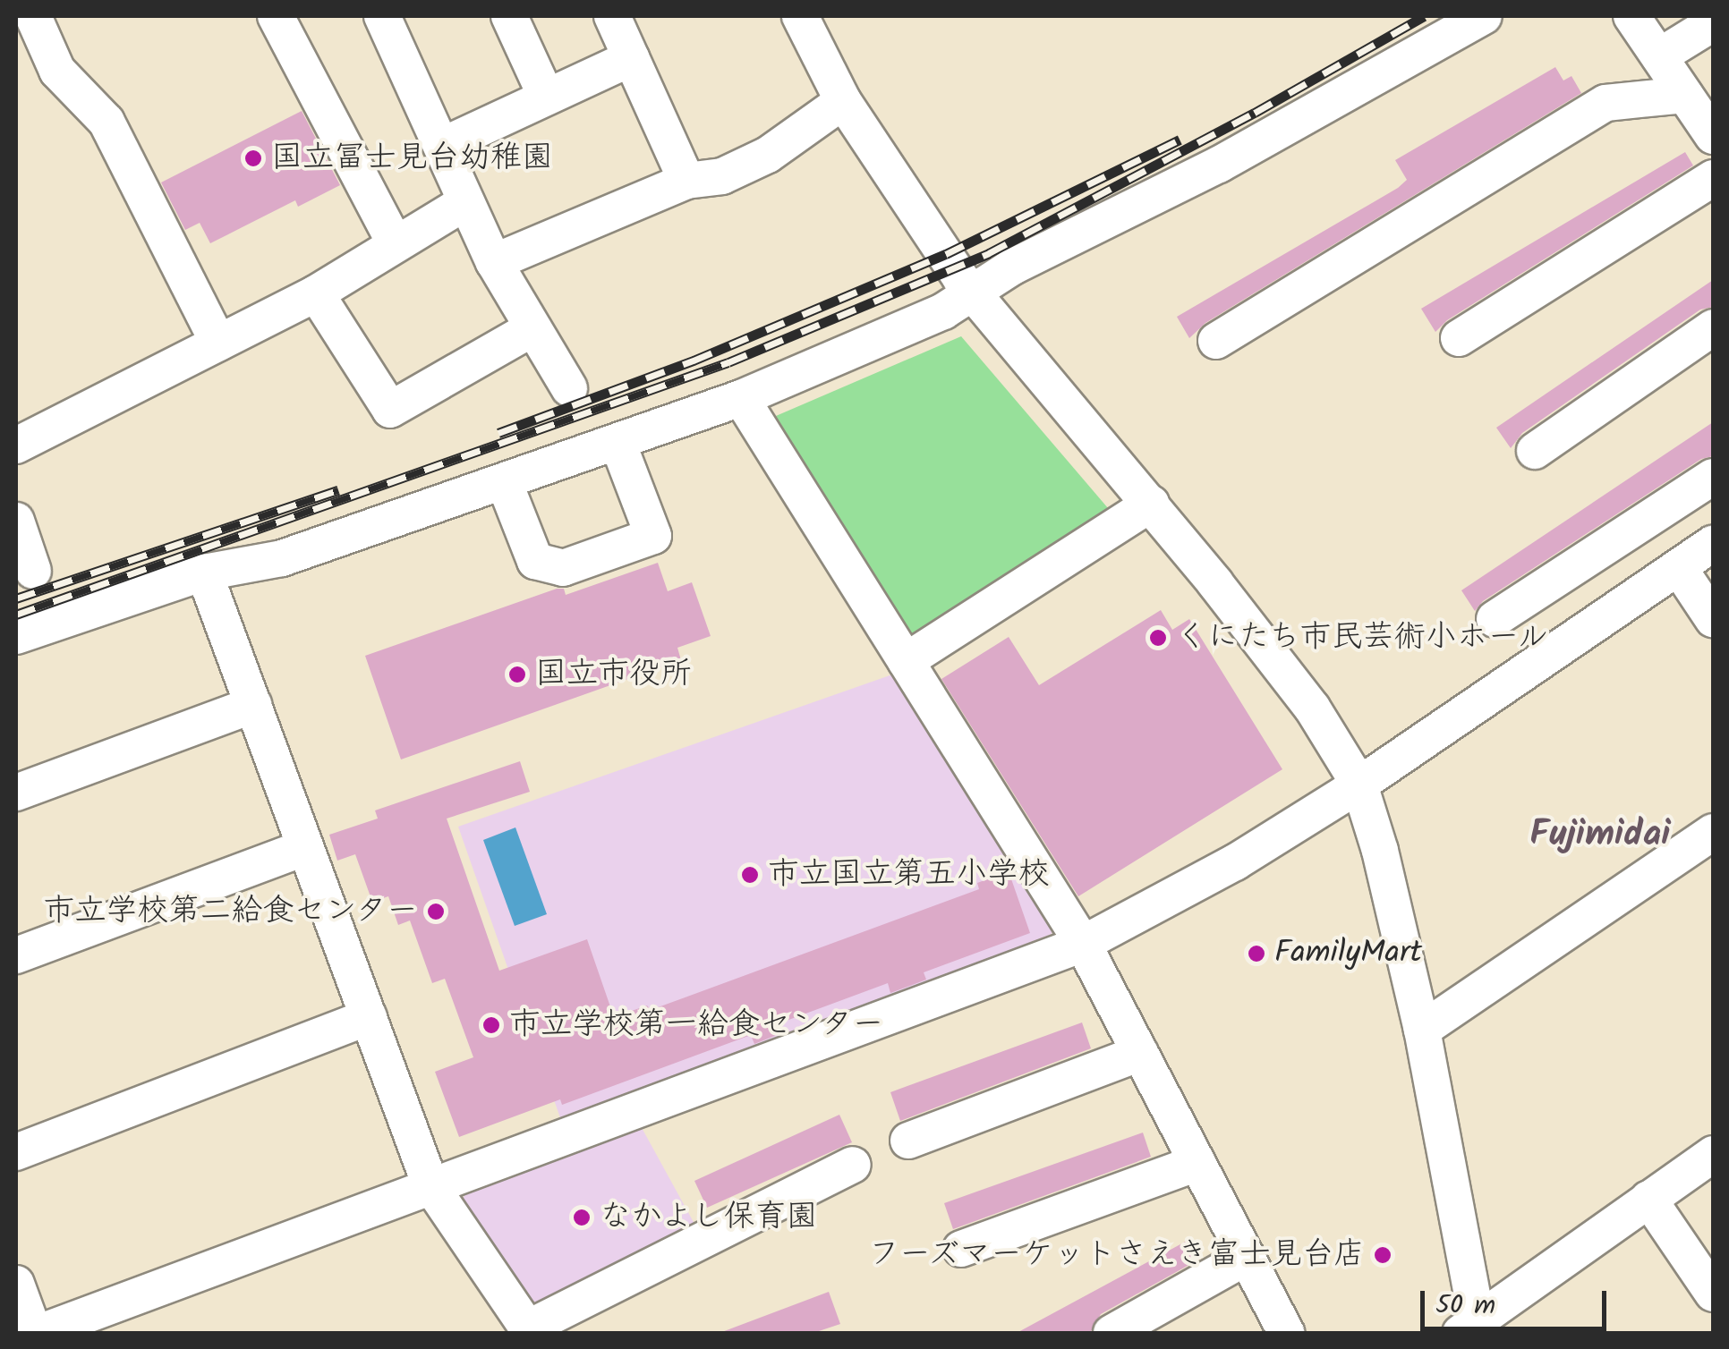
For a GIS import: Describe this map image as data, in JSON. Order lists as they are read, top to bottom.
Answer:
{
  "districts": ["Fujimidai"],
  "places": [
    "国立冨士見台幼稚園",
    "くにたち市民芸術小ホール",
    "国立市役所",
    "市立国立第五小学校",
    "市立学校第二給食センター",
    "FamilyMart",
    "市立学校第一給食センター",
    "なかよし保育園",
    "フーズマーケットさえき富士見台店"
  ],
  "scale_bar": "50 m"
}
